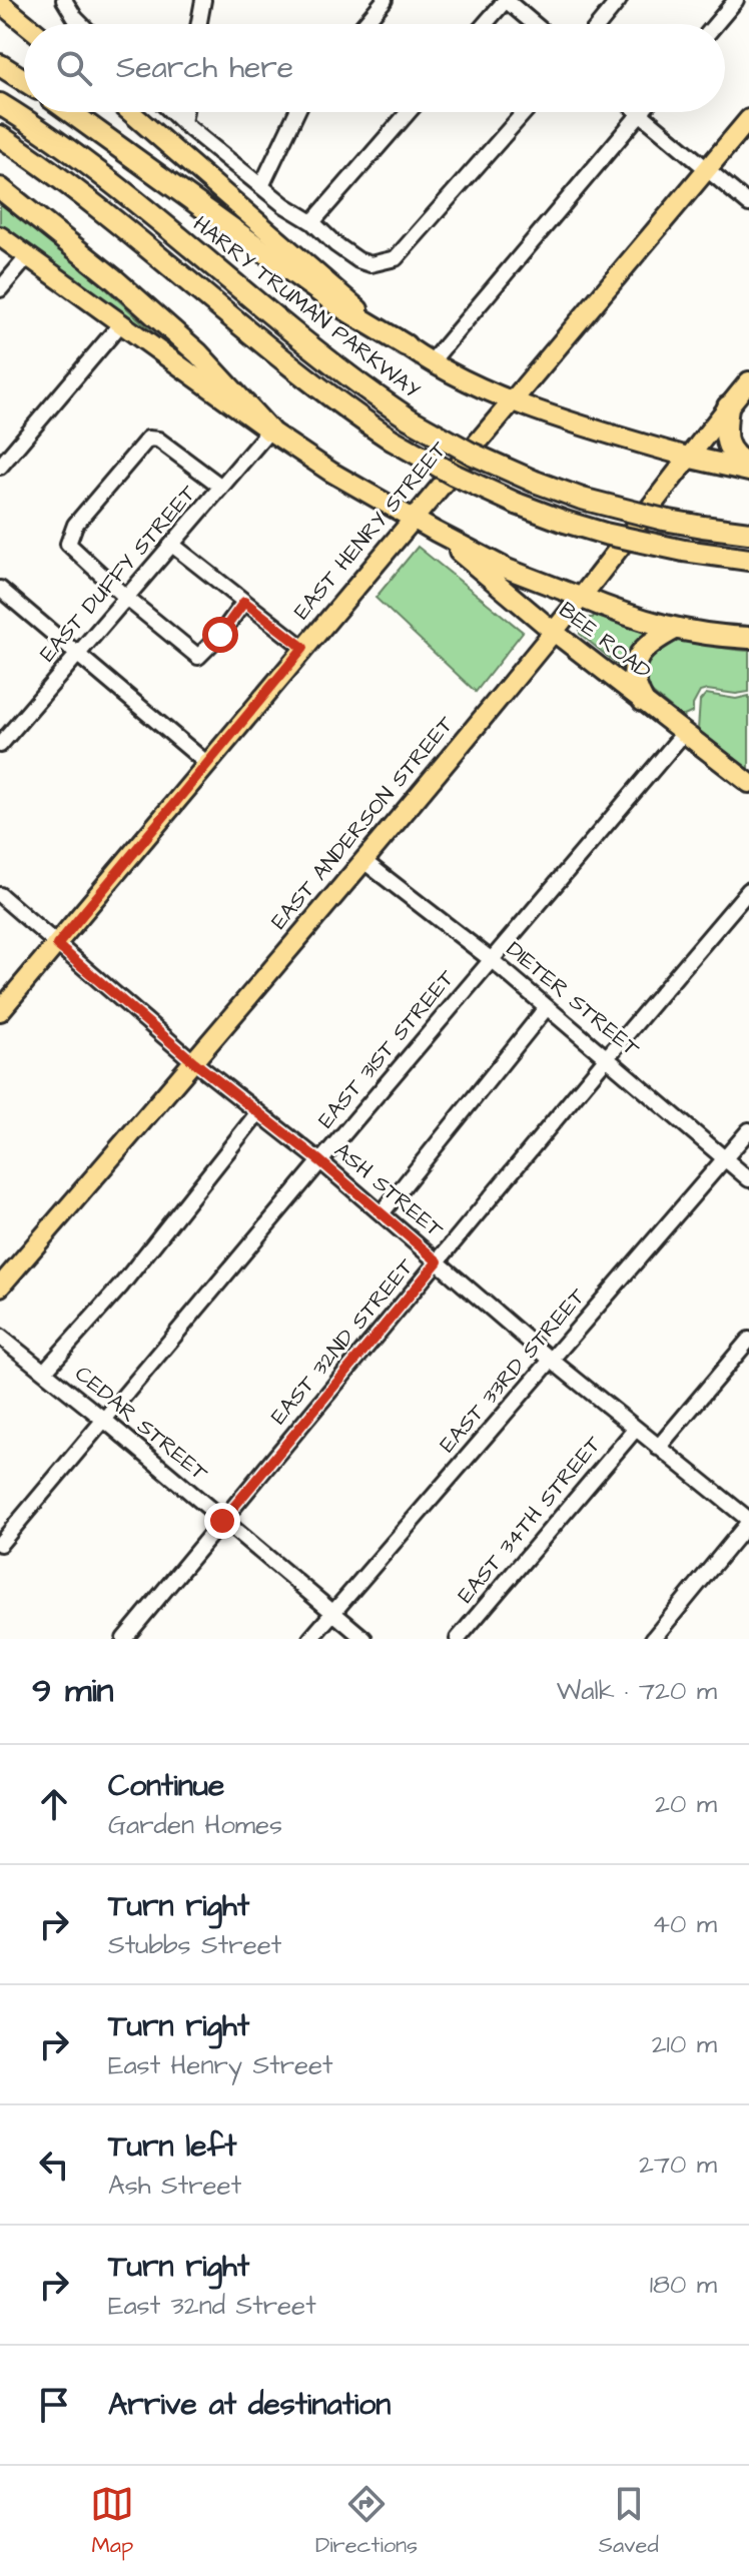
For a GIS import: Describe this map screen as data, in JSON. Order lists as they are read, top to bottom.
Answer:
{
  "streets": {
    "highway": ["HARRY TRUMAN PARKWAY"],
    "main road": ["EAST HENRY STREET", "BEE ROAD", "EAST ANDERSON STREET"],
    "street": [
      "EAST DUFFY STREET",
      "DIETER STREET",
      "EAST 31ST STREET",
      "ASH STREET",
      "EAST 32ND STREET",
      "EAST 33RD STREET",
      "CEDAR STREET",
      "EAST 34TH STREET"
    ]
  },
  "crossings": [
    ["EAST HENRY STREET", "ASH STREET"],
    ["BEE ROAD", "EAST ANDERSON STREET"],
    ["BEE ROAD", "EAST 31ST STREET"],
    ["EAST ANDERSON STREET", "DIETER STREET"],
    ["EAST ANDERSON STREET", "ASH STREET"],
    ["DIETER STREET", "EAST 31ST STREET"],
    ["DIETER STREET", "EAST 32ND STREET"],
    ["DIETER STREET", "EAST 33RD STREET"],
    ["EAST 31ST STREET", "ASH STREET"],
    ["EAST 31ST STREET", "CEDAR STREET"],
    ["ASH STREET", "EAST 32ND STREET"],
    ["ASH STREET", "EAST 33RD STREET"],
    ["ASH STREET", "EAST 34TH STREET"],
    ["EAST 32ND STREET", "CEDAR STREET"],
    ["EAST 33RD STREET", "CEDAR STREET"]
  ],
  "page": {
    "search": "Search here",
    "heading": ["9 min", "Walk · 720 m"],
    "list": [
      ["Continue", "Garden Homes", "20 m"],
      ["Turn right", "Stubbs Street", "40 m"],
      ["Turn right", "East Henry Street", "210 m"],
      ["Turn left", "Ash Street", "270 m"],
      ["Turn right", "East 32nd Street", "180 m"],
      "Arrive at destination"
    ],
    "nav": ["Map", "Directions", "Saved"]
  }
}
